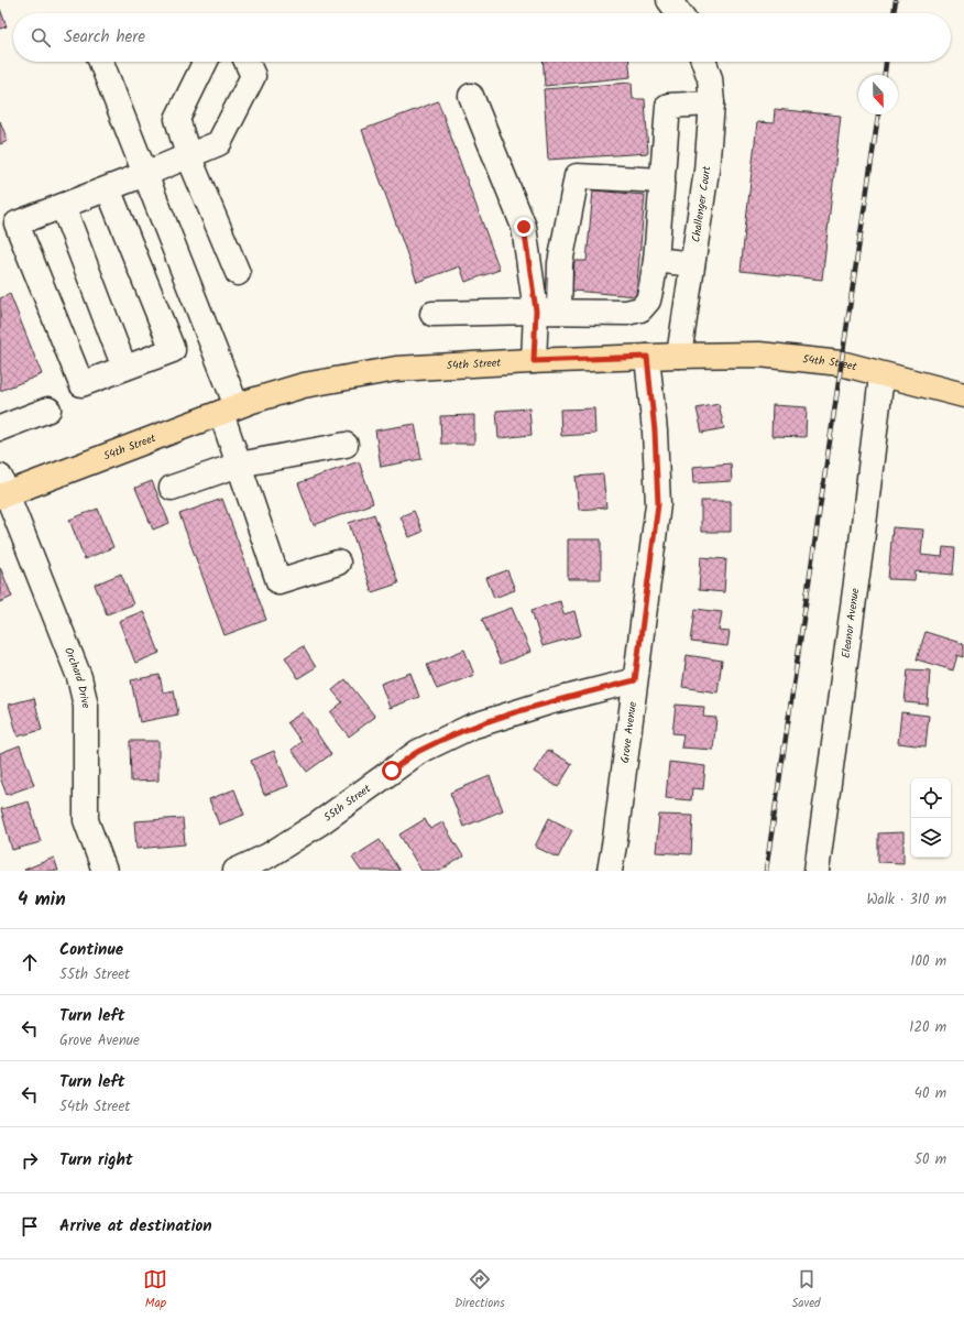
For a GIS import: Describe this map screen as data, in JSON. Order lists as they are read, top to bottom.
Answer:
{
  "streets": {
    "main road": ["54th Street"],
    "street": [
      "Challenger Court",
      "Eleanor Avenue",
      "Orchard Drive",
      "Grove Avenue",
      "55th Street"
    ]
  },
  "crossings": [
    ["Challenger Court", "54th Street"],
    ["54th Street", "Eleanor Avenue"],
    ["54th Street", "Orchard Drive"],
    ["54th Street", "Grove Avenue"],
    ["Grove Avenue", "55th Street"]
  ],
  "north": "bottom",
  "page": {
    "search": "Search here",
    "heading": ["4 min", "Walk · 310 m"],
    "list": [
      ["Continue", "55th Street", "100 m"],
      ["Turn left", "Grove Avenue", "120 m"],
      ["Turn left", "54th Street", "40 m"],
      ["Turn right", "50 m"],
      "Arrive at destination"
    ],
    "nav": ["Map", "Directions", "Saved"]
  }
}
